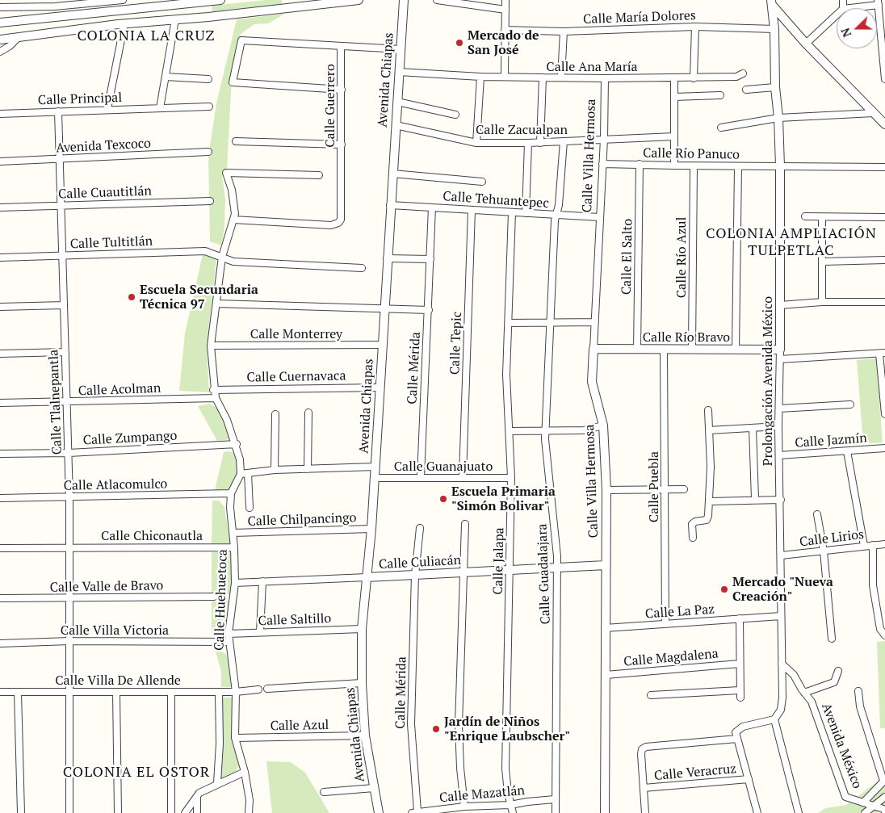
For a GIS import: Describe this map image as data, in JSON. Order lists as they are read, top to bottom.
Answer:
{
  "streets": {
    "street": [
      "Calle María Dolores",
      "Calle Ana María",
      "Avenida Chiapas",
      "Calle Principal",
      "Calle Guerrero",
      "Calle Zacualpan",
      "Avenida Texcoco",
      "Calle Río Panuco",
      "Calle Villa Hermosa",
      "Calle Cuautitlán",
      "Calle Tehuantepec",
      "Calle Tultitlán",
      "Calle El Salto",
      "Calle Río Azul",
      "Calle Monterrey",
      "Calle Río Bravo",
      "Calle Tepic",
      "Calle Mérida",
      "Calle Cuernavaca",
      "Prolongación Avenida México",
      "Calle Acolman",
      "Calle Tlalnepantla",
      "Calle Zumpango",
      "Calle Jazmín",
      "Calle Guanajuato",
      "Calle Atlacomulco",
      "Calle Puebla",
      "Calle Chilpancingo",
      "Calle Chiconautla",
      "Calle Lirios",
      "Calle Jalapa",
      "Calle Culiacán",
      "Calle Guadalajara",
      "Calle Valle de Bravo",
      "Calle Huehuetoca",
      "Calle La Paz",
      "Calle Saltillo",
      "Calle Villa Victoria",
      "Calle Magdalena",
      "Calle Villa De Allende",
      "Calle Azul",
      "Avenida México",
      "Calle Veracruz",
      "Calle Mazatlán"
    ]
  },
  "crossings": [
    ["Calle María Dolores", "Prolongación Avenida México"],
    ["Calle Ana María", "Avenida Chiapas"],
    ["Calle Ana María", "Calle Villa Hermosa"],
    ["Avenida Chiapas", "Calle Guerrero"],
    ["Avenida Chiapas", "Calle Zacualpan"],
    ["Avenida Chiapas", "Calle Tehuantepec"],
    ["Avenida Chiapas", "Calle Monterrey"],
    ["Avenida Chiapas", "Calle Cuernavaca"],
    ["Avenida Chiapas", "Calle Guanajuato"],
    ["Avenida Chiapas", "Calle Chilpancingo"],
    ["Avenida Chiapas", "Calle Culiacán"],
    ["Avenida Chiapas", "Calle Saltillo"],
    ["Avenida Chiapas", "Calle Azul"],
    ["Calle Principal", "Calle Tlalnepantla"],
    ["Calle Zacualpan", "Calle Villa Hermosa"],
    ["Calle Zacualpan", "Calle Guadalajara"],
    ["Avenida Texcoco", "Calle Tlalnepantla"],
    ["Calle Río Panuco", "Calle Villa Hermosa"],
    ["Calle Río Panuco", "Calle El Salto"],
    ["Calle Río Panuco", "Calle Río Azul"],
    ["Calle Río Panuco", "Prolongación Avenida México"],
    ["Calle Villa Hermosa", "Calle Tehuantepec"],
    ["Calle Villa Hermosa", "Calle Río Bravo"],
    ["Calle Villa Hermosa", "Calle Culiacán"],
    ["Calle Villa Hermosa", "Calle La Paz"],
    ["Calle Villa Hermosa", "Calle Magdalena"],
    ["Calle Cuautitlán", "Calle Tlalnepantla"],
    ["Calle Tehuantepec", "Calle Tepic"],
    ["Calle Tehuantepec", "Calle Mérida"],
    ["Calle Tehuantepec", "Calle Jalapa"],
    ["Calle Tehuantepec", "Calle Guadalajara"],
    ["Calle Tultitlán", "Calle Tlalnepantla"],
    ["Calle El Salto", "Calle Río Bravo"],
    ["Calle Río Azul", "Calle Río Bravo"],
    ["Calle Río Bravo", "Prolongación Avenida México"],
    ["Calle Río Bravo", "Calle Puebla"],
    ["Calle Tepic", "Calle Guanajuato"],
    ["Calle Mérida", "Calle Guanajuato"],
    ["Calle Mérida", "Calle Culiacán"],
    ["Calle Mérida", "Calle Mazatlán"],
    ["Prolongación Avenida México", "Calle Jazmín"],
    ["Prolongación Avenida México", "Calle Lirios"],
    ["Prolongación Avenida México", "Calle La Paz"],
    ["Prolongación Avenida México", "Avenida México"],
    ["Calle Acolman", "Calle Tlalnepantla"],
    ["Calle Tlalnepantla", "Calle Zumpango"],
    ["Calle Tlalnepantla", "Calle Atlacomulco"],
    ["Calle Tlalnepantla", "Calle Chiconautla"],
    ["Calle Tlalnepantla", "Calle Valle de Bravo"],
    ["Calle Tlalnepantla", "Calle Villa Victoria"],
    ["Calle Tlalnepantla", "Calle Villa De Allende"],
    ["Calle Guanajuato", "Calle Jalapa"],
    ["Calle Guanajuato", "Calle Huehuetoca"],
    ["Calle Atlacomulco", "Calle Huehuetoca"],
    ["Calle Puebla", "Calle La Paz"],
    ["Calle Chilpancingo", "Calle Huehuetoca"],
    ["Calle Chiconautla", "Calle Huehuetoca"],
    ["Calle Jalapa", "Calle Culiacán"],
    ["Calle Jalapa", "Calle Mazatlán"],
    ["Calle Culiacán", "Calle Guadalajara"],
    ["Calle Culiacán", "Calle Huehuetoca"],
    ["Calle Guadalajara", "Calle Mazatlán"],
    ["Calle Huehuetoca", "Calle Saltillo"],
    ["Calle Huehuetoca", "Calle Villa Victoria"],
    ["Calle Huehuetoca", "Calle Villa De Allende"],
    ["Calle Huehuetoca", "Calle Azul"]
  ],
  "districts": ["COLONIA LA CRUZ", "COLONIA AMPLIACIÓN TULPETLAC", "COLONIA EL OSTOR"],
  "places": [
    "Mercado de San José",
    "Escuela Secundaria Técnica 97",
    "Escuela Primaria \"Simón Bolivar\"",
    "Mercado \"Nueva Creación\"",
    "Jardín de Niños \"Enrique Laubscher\""
  ],
  "north": "left"
}
